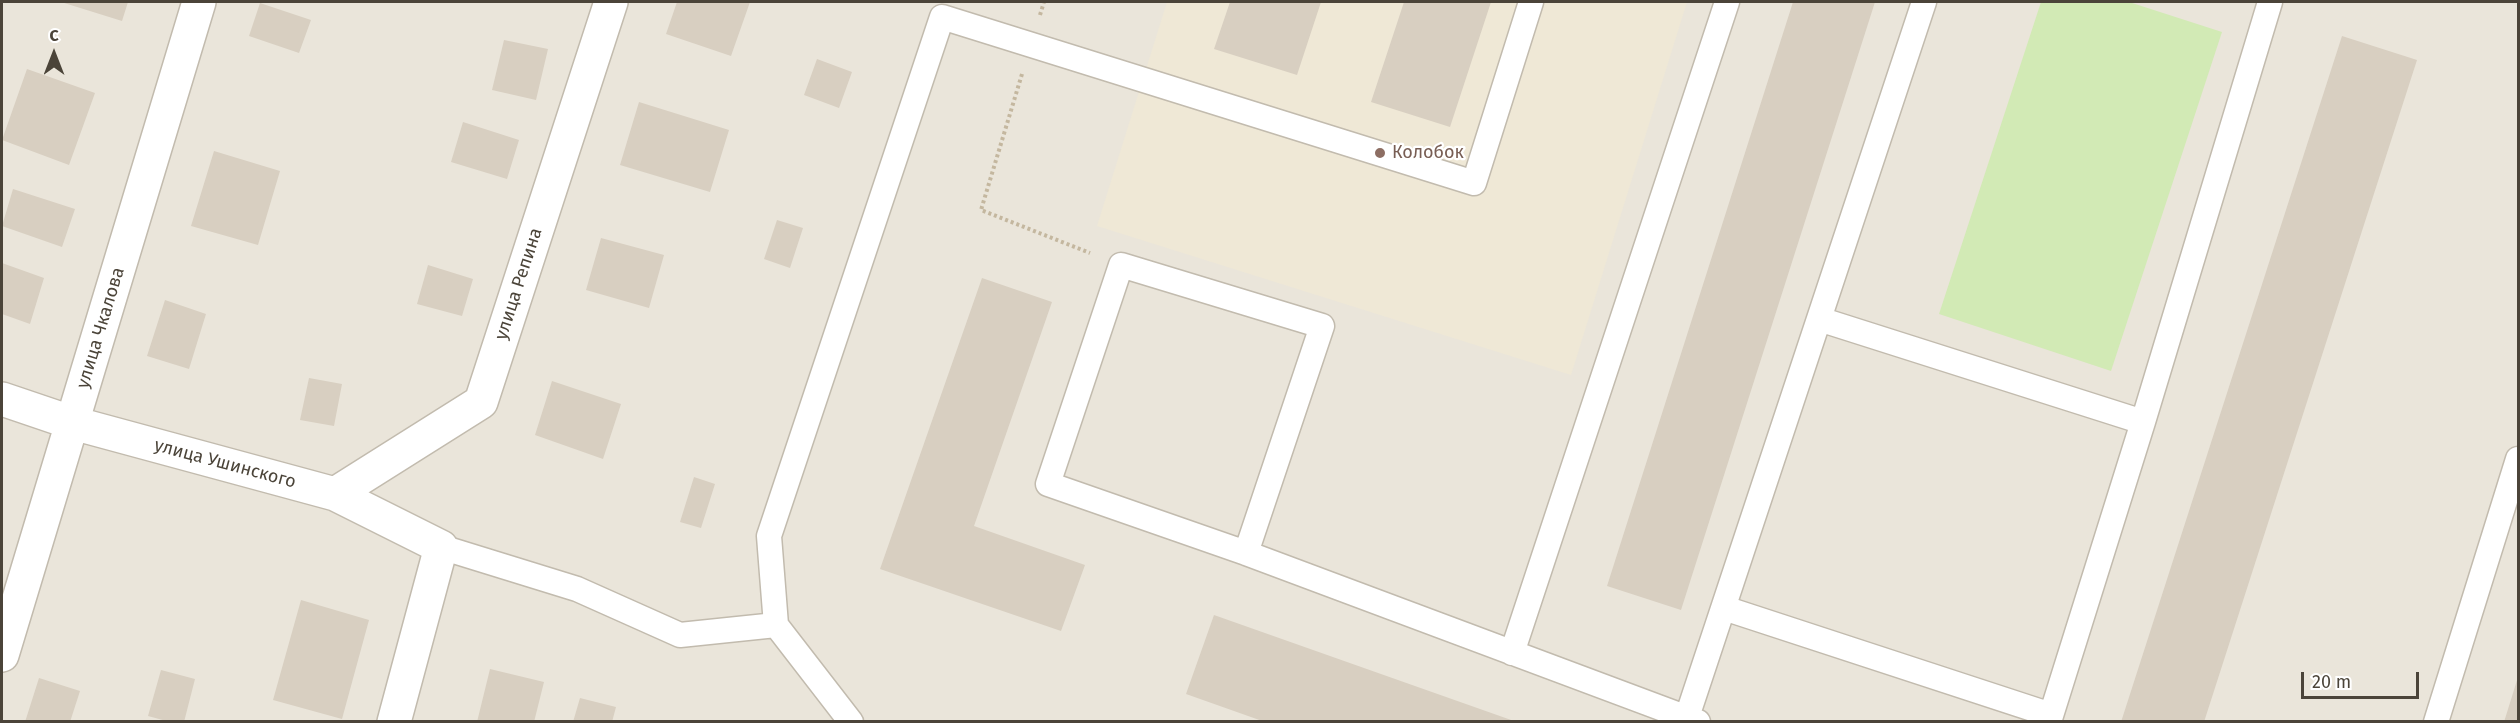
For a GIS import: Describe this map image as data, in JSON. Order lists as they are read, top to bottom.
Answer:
{
  "streets": {
    "street": ["улица Репина", "улица Чкалова", "улица Ушинского"]
  },
  "crossings": [
    ["улица Репина", "улица Ушинского"],
    ["улица Чкалова", "улица Ушинского"]
  ],
  "places": ["Колобок"],
  "scale_bar": "20 m",
  "north": "top"
}
